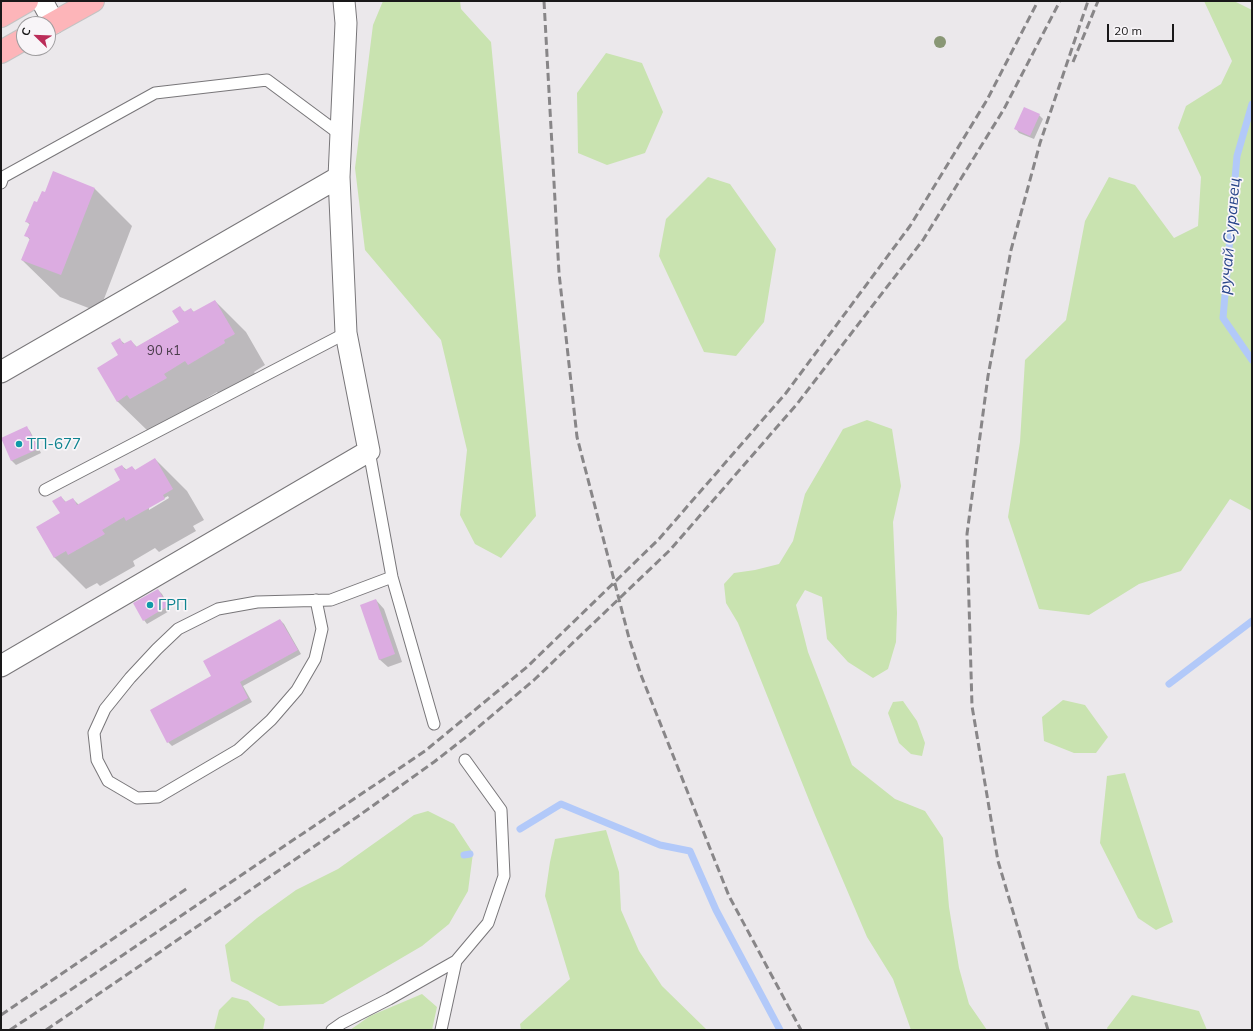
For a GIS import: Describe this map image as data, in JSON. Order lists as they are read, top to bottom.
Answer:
{
  "water": ["ручай Суравец"],
  "places": ["ТП-677", "ГРП"],
  "house_numbers": ["90 к1"],
  "scale_bar": "20 m",
  "north": "top left"
}
